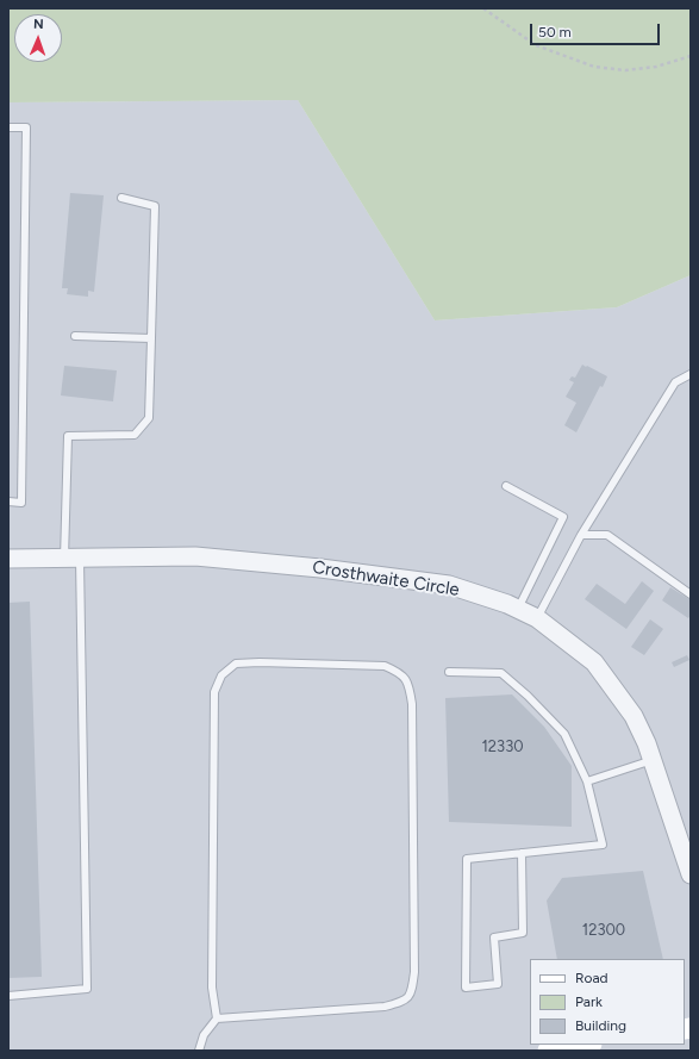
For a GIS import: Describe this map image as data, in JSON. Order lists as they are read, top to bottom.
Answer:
{
  "streets": {
    "street": ["Crosthwaite Circle"]
  },
  "house_numbers": ["12330", "12300"],
  "legend": ["Road", "Park", "Building"],
  "scale_bar": "50 m",
  "north": "top"
}
